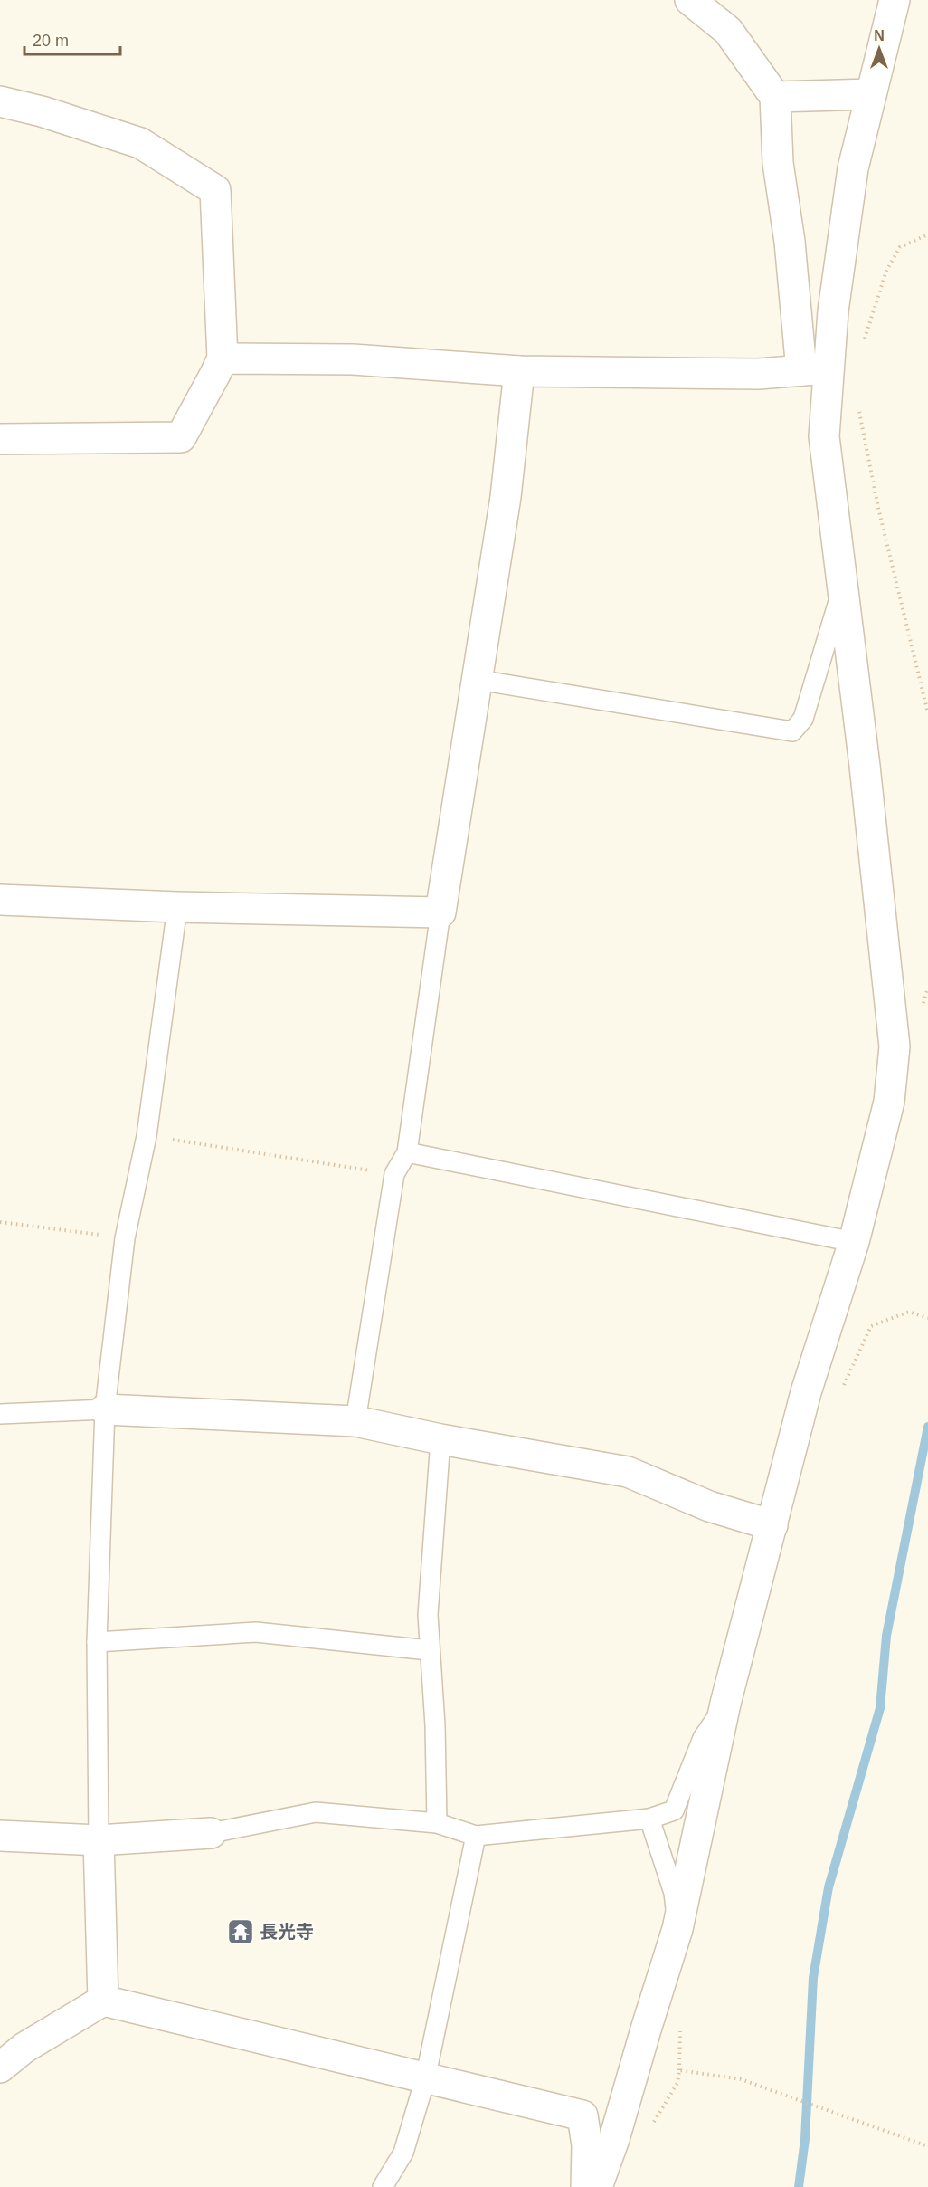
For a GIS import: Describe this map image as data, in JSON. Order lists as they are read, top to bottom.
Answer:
{
  "places": {
    "temple": ["長光寺"]
  },
  "scale_bar": "20 m",
  "north": "top"
}
